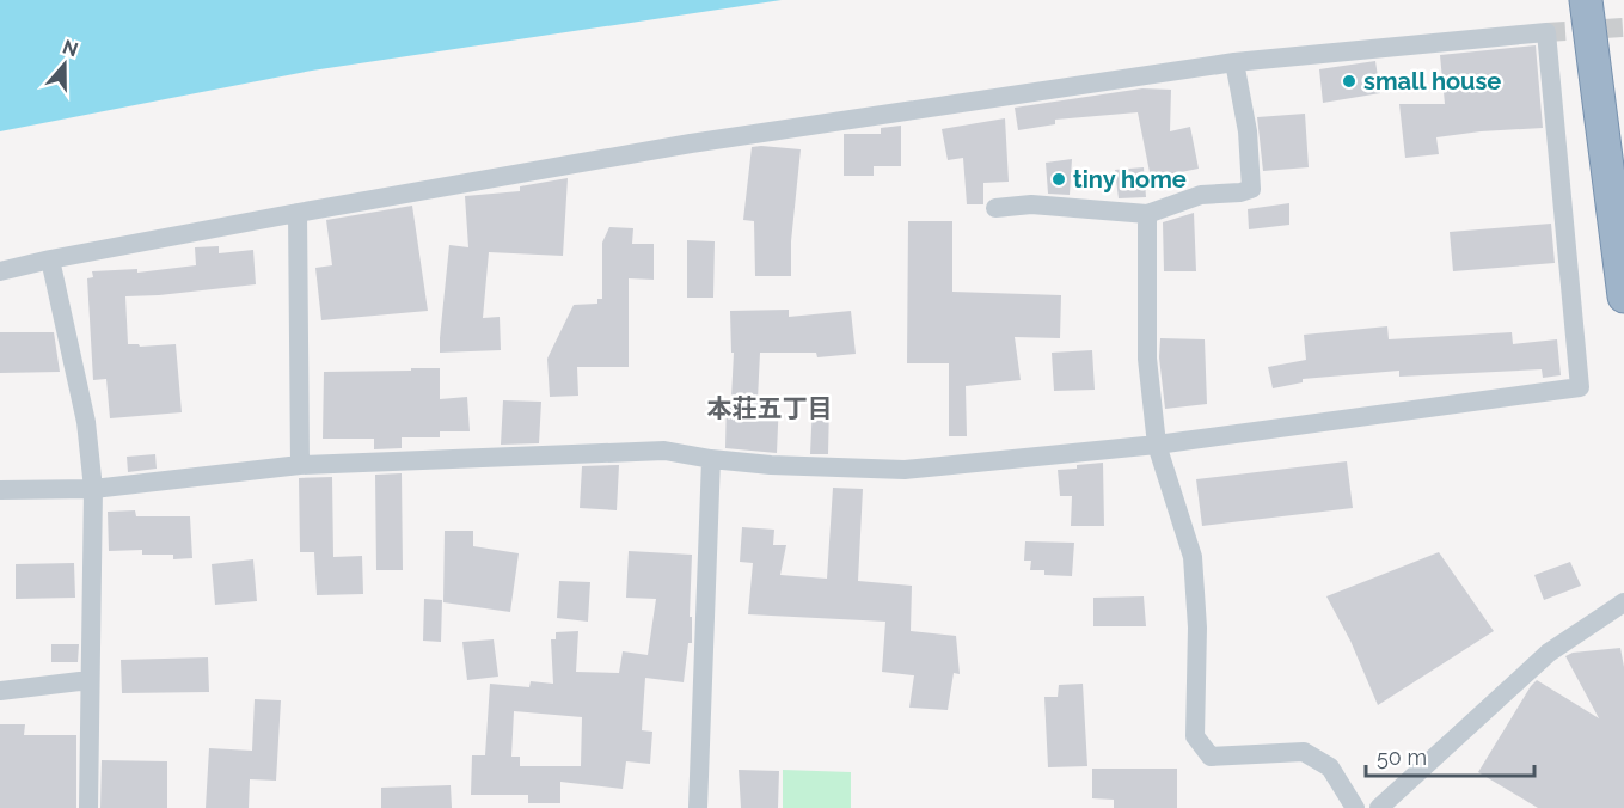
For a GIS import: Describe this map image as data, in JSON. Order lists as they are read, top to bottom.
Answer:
{
  "districts": ["本荘五丁目"],
  "places": ["small house", "tiny home"],
  "scale_bar": "50 m",
  "north": "top"
}
